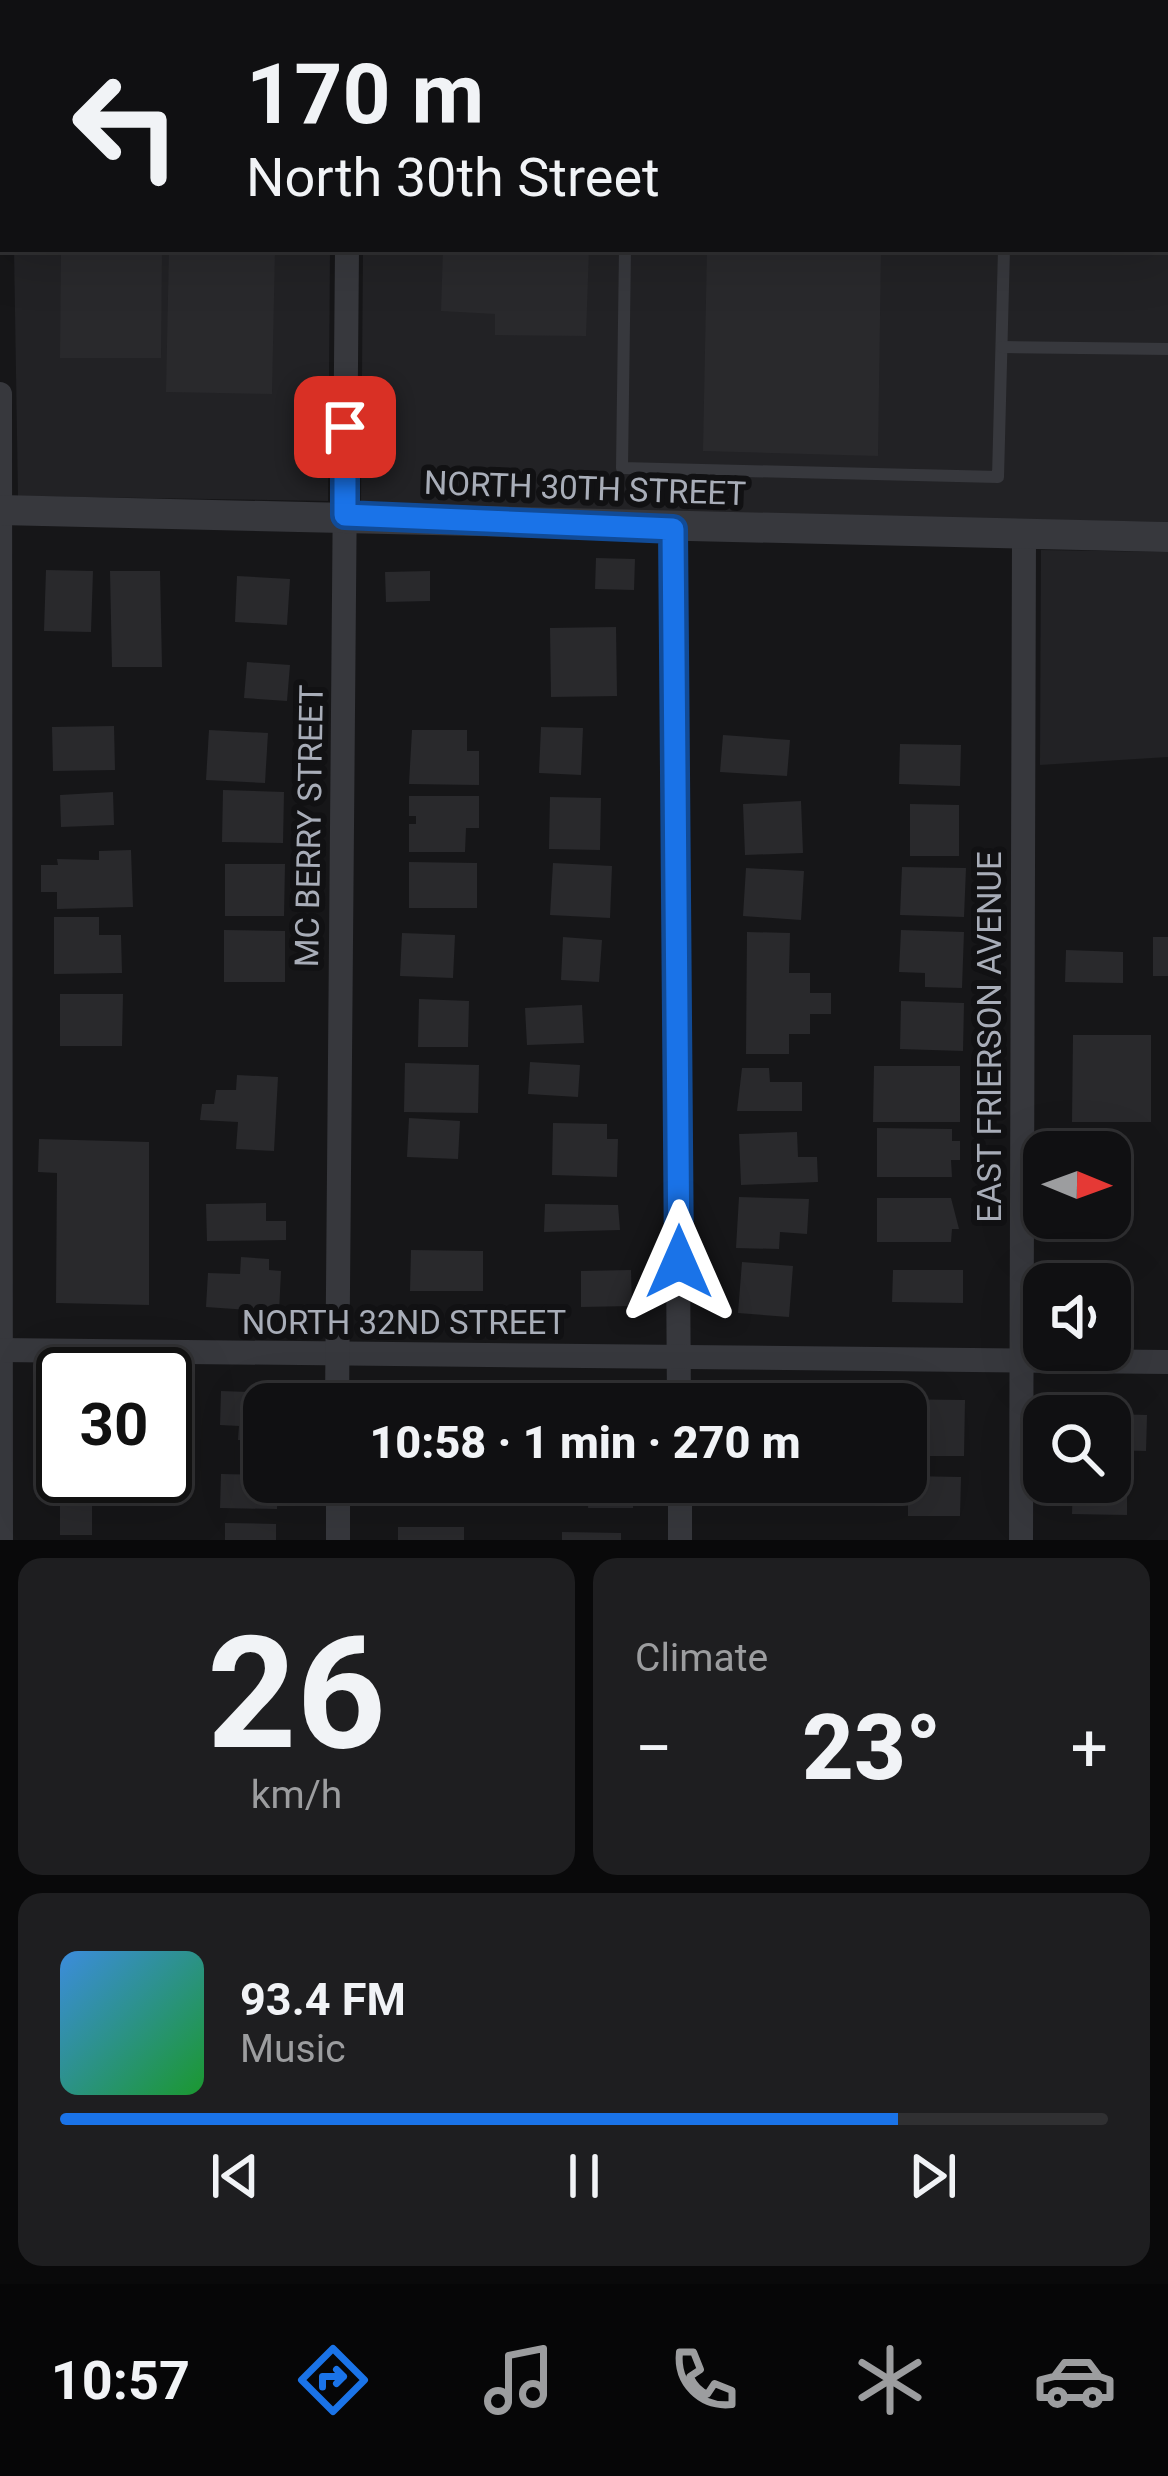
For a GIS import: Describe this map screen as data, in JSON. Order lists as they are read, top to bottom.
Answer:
{
  "streets": {
    "street": [
      "NORTH 30TH STREET",
      "MC BERRY STREET",
      "EAST FRIERSON AVENUE",
      "NORTH 32ND STREET"
    ]
  },
  "crossings": [
    ["NORTH 30TH STREET", "MC BERRY STREET"],
    ["NORTH 30TH STREET", "EAST FRIERSON AVENUE"],
    ["MC BERRY STREET", "NORTH 32ND STREET"],
    ["EAST FRIERSON AVENUE", "NORTH 32ND STREET"]
  ],
  "north": "right",
  "page": {
    "turn": ["170 m", "North 30th Street"],
    "limit": "30",
    "trip": "10:58 · 1 min · 270 m",
    "tile": [
      ["26", "km/h"],
      "Climate"
    ],
    "heat": ["−", "23°", "+"],
    "song": ["93.4 FM", "Music"],
    "tabs": "10:57"
  }
}
